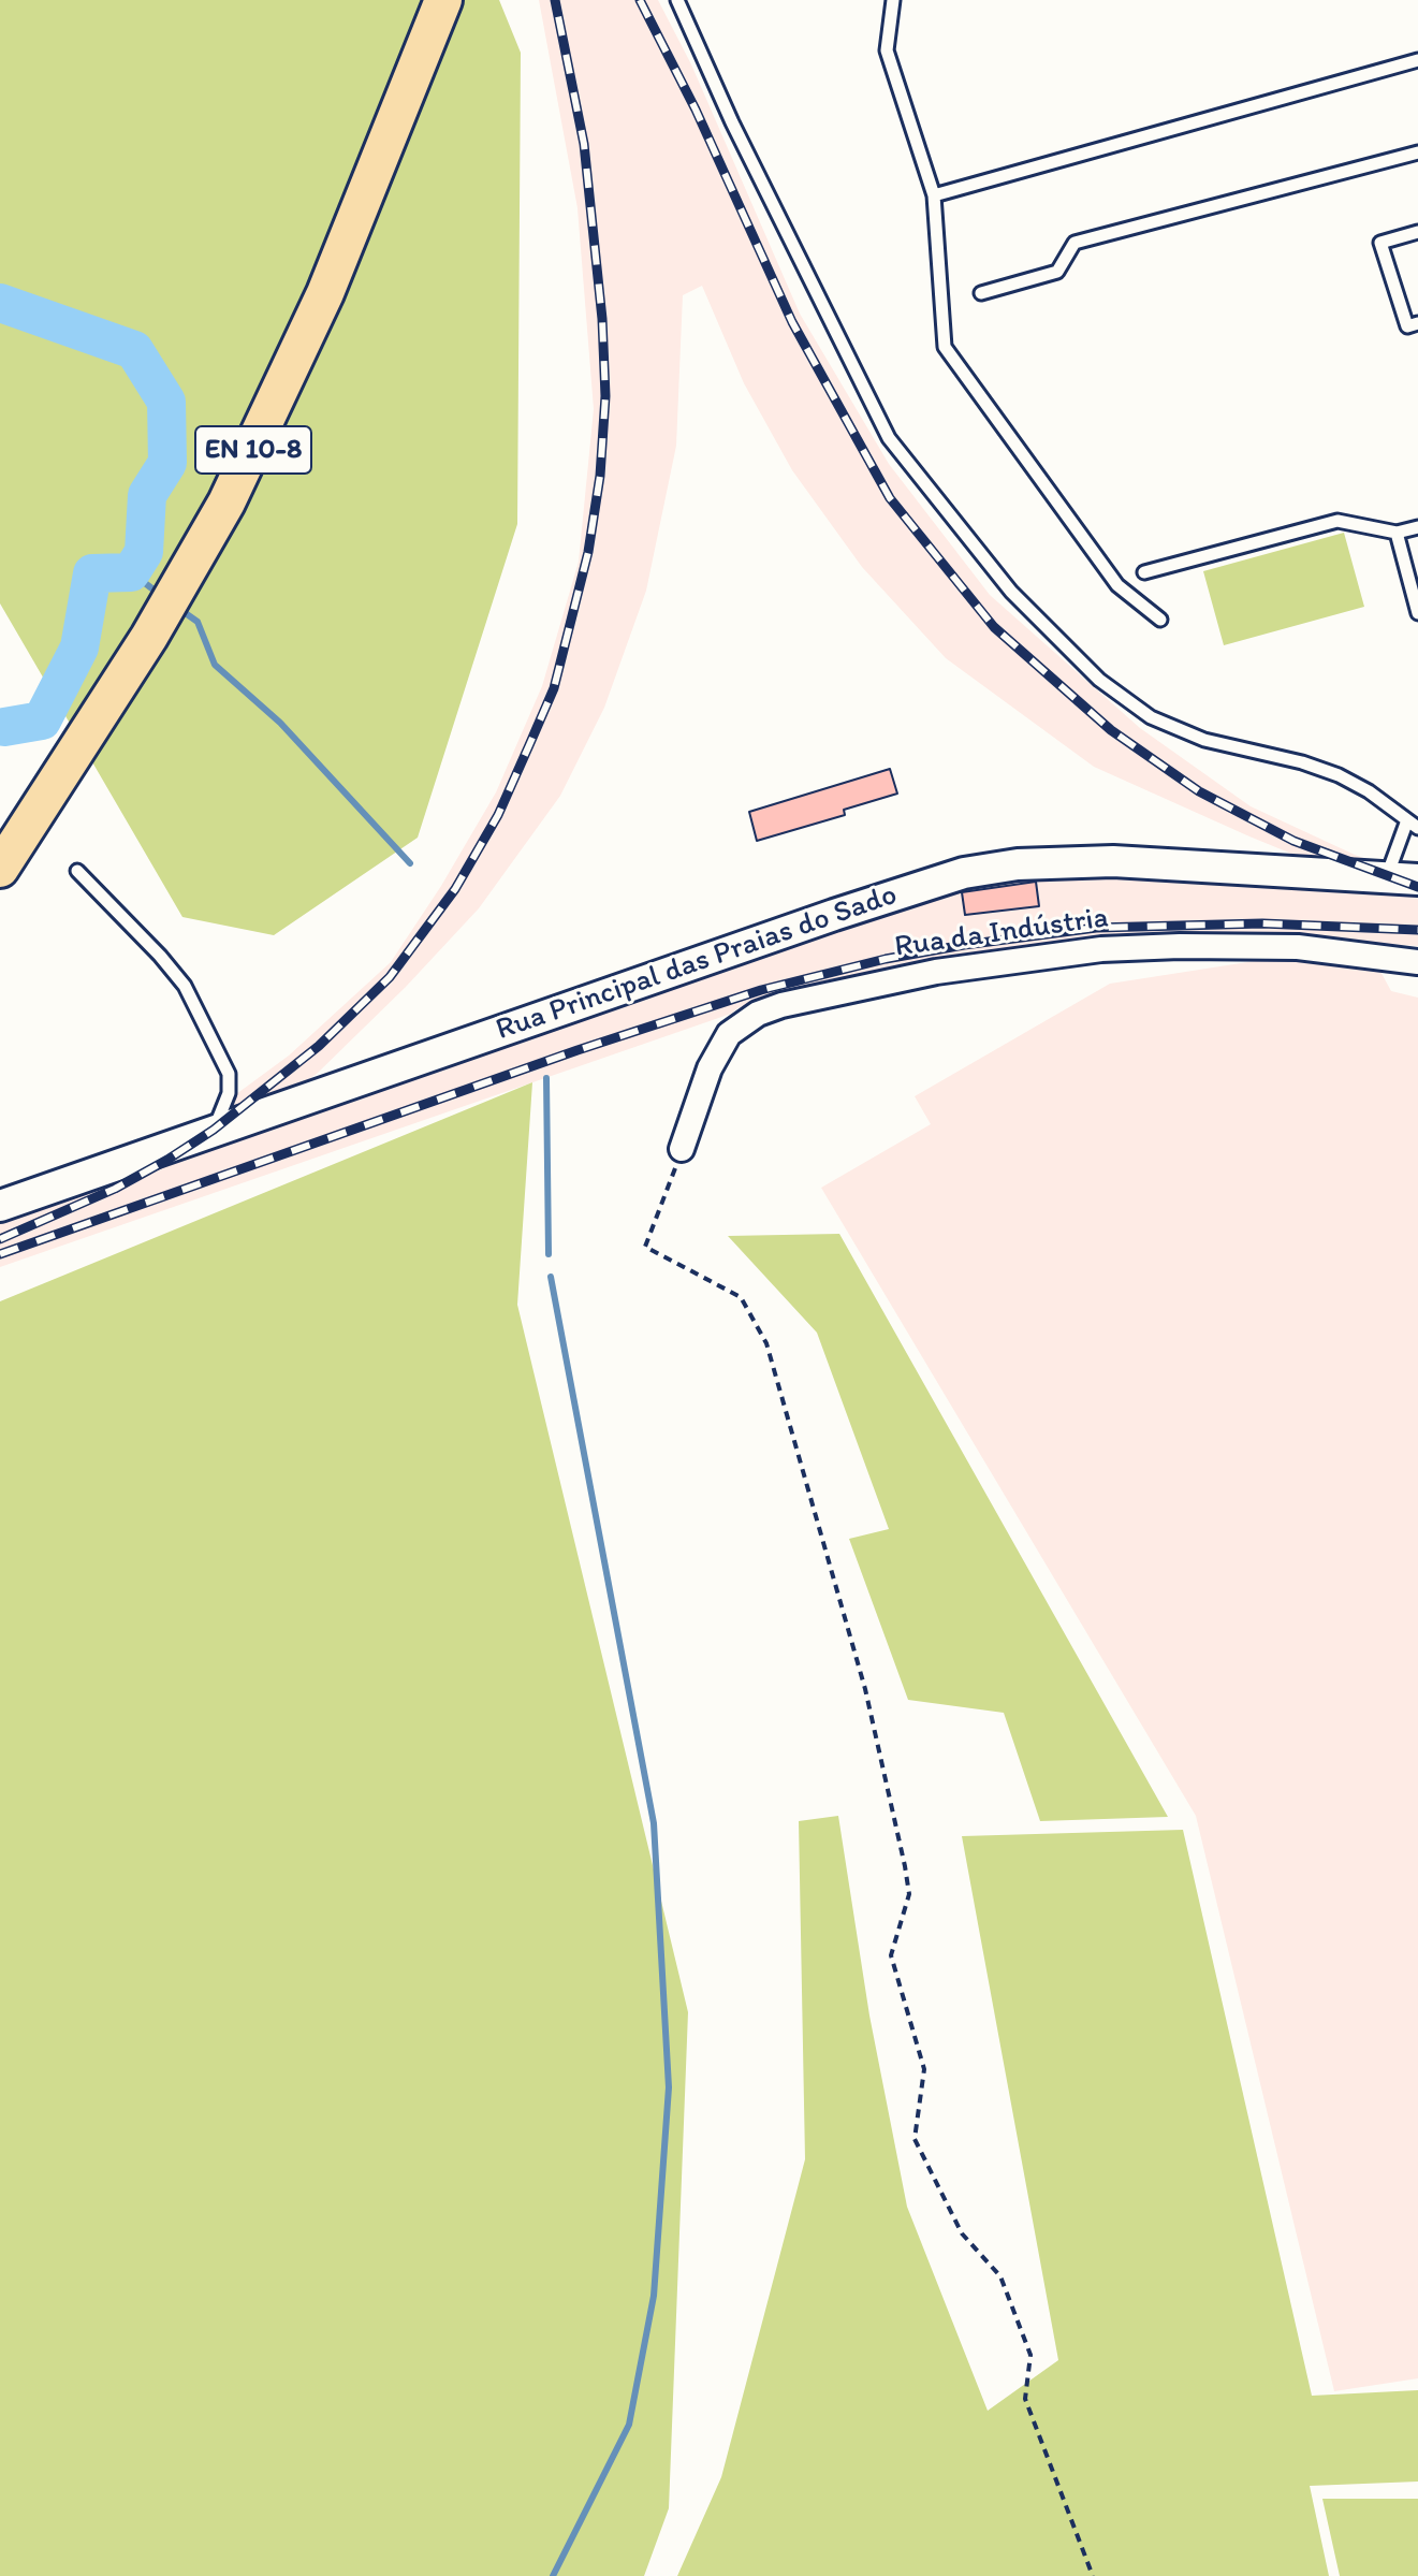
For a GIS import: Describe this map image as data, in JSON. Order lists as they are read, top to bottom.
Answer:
{
  "streets": {
    "main road": ["EN 10-8"],
    "street": ["Rua da Indústria", "Rua Principal das Praias do Sado"]
  }
}
